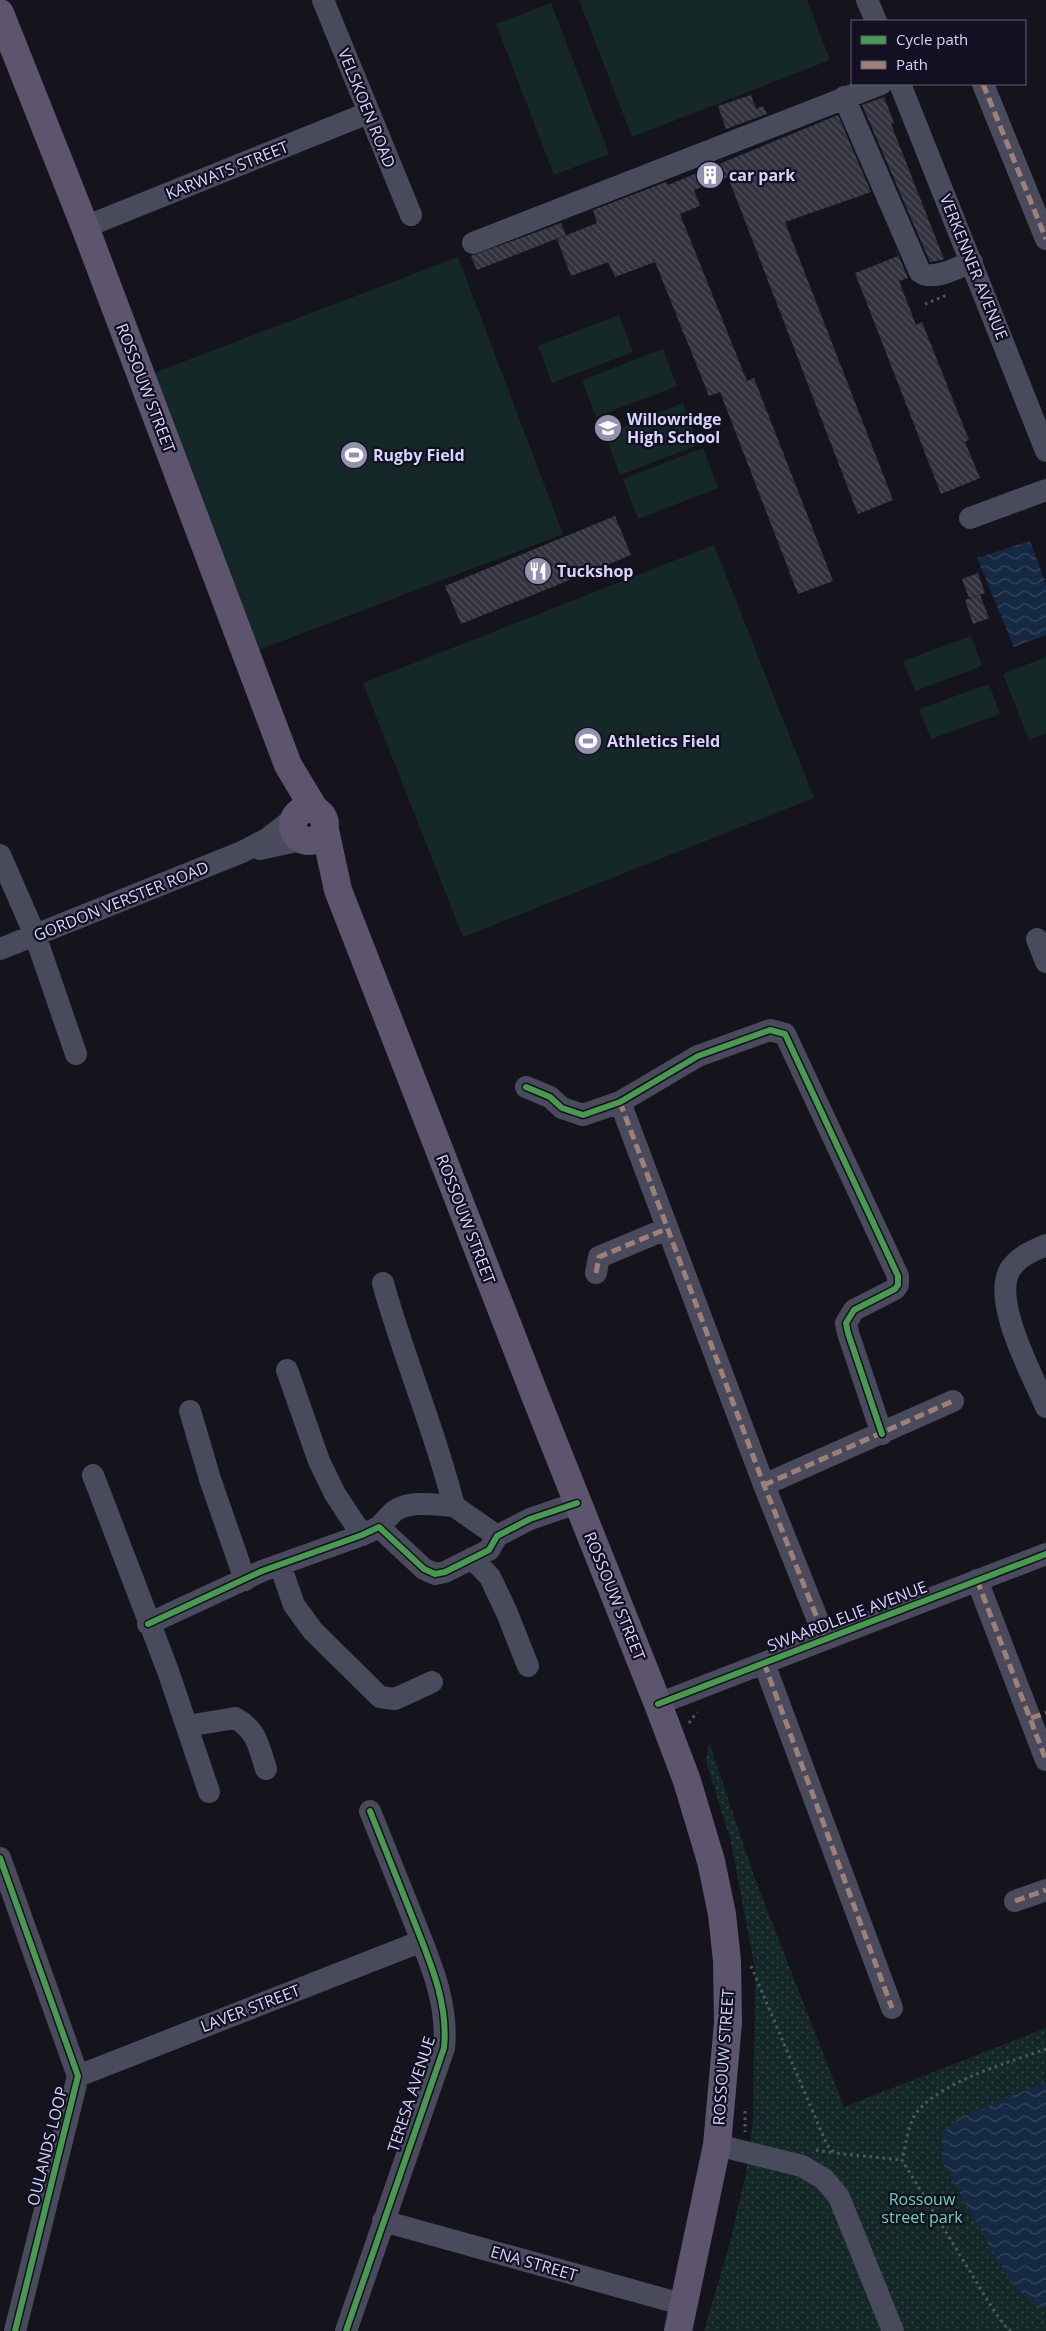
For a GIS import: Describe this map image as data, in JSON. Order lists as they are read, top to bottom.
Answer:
{
  "streets": {
    "main road": ["ROSSOUW STREET"],
    "street": [
      "VELSKOEN ROAD",
      "KARWATS STREET",
      "VERKENNER AVENUE",
      "GORDON VERSTER ROAD",
      "SWAARDLELIE AVENUE",
      "LAVER STREET",
      "TERESA AVENUE",
      "OULANDS LOOP",
      "ENA STREET"
    ]
  },
  "crossings": [
    ["VELSKOEN ROAD", "KARWATS STREET"],
    ["KARWATS STREET", "ROSSOUW STREET"],
    ["ROSSOUW STREET", "GORDON VERSTER ROAD"],
    ["ROSSOUW STREET", "SWAARDLELIE AVENUE"],
    ["ROSSOUW STREET", "ENA STREET"],
    ["LAVER STREET", "TERESA AVENUE"],
    ["LAVER STREET", "OULANDS LOOP"],
    ["TERESA AVENUE", "ENA STREET"]
  ],
  "parks": ["Rossouw street park"],
  "places": {
    "building": ["car park"],
    "school or university": ["Willowridge High School"],
    "sports": ["Rugby Field", "Athletics Field"],
    "restaurant": ["Tuckshop"]
  },
  "legend": ["Cycle path", "Path"]
}
